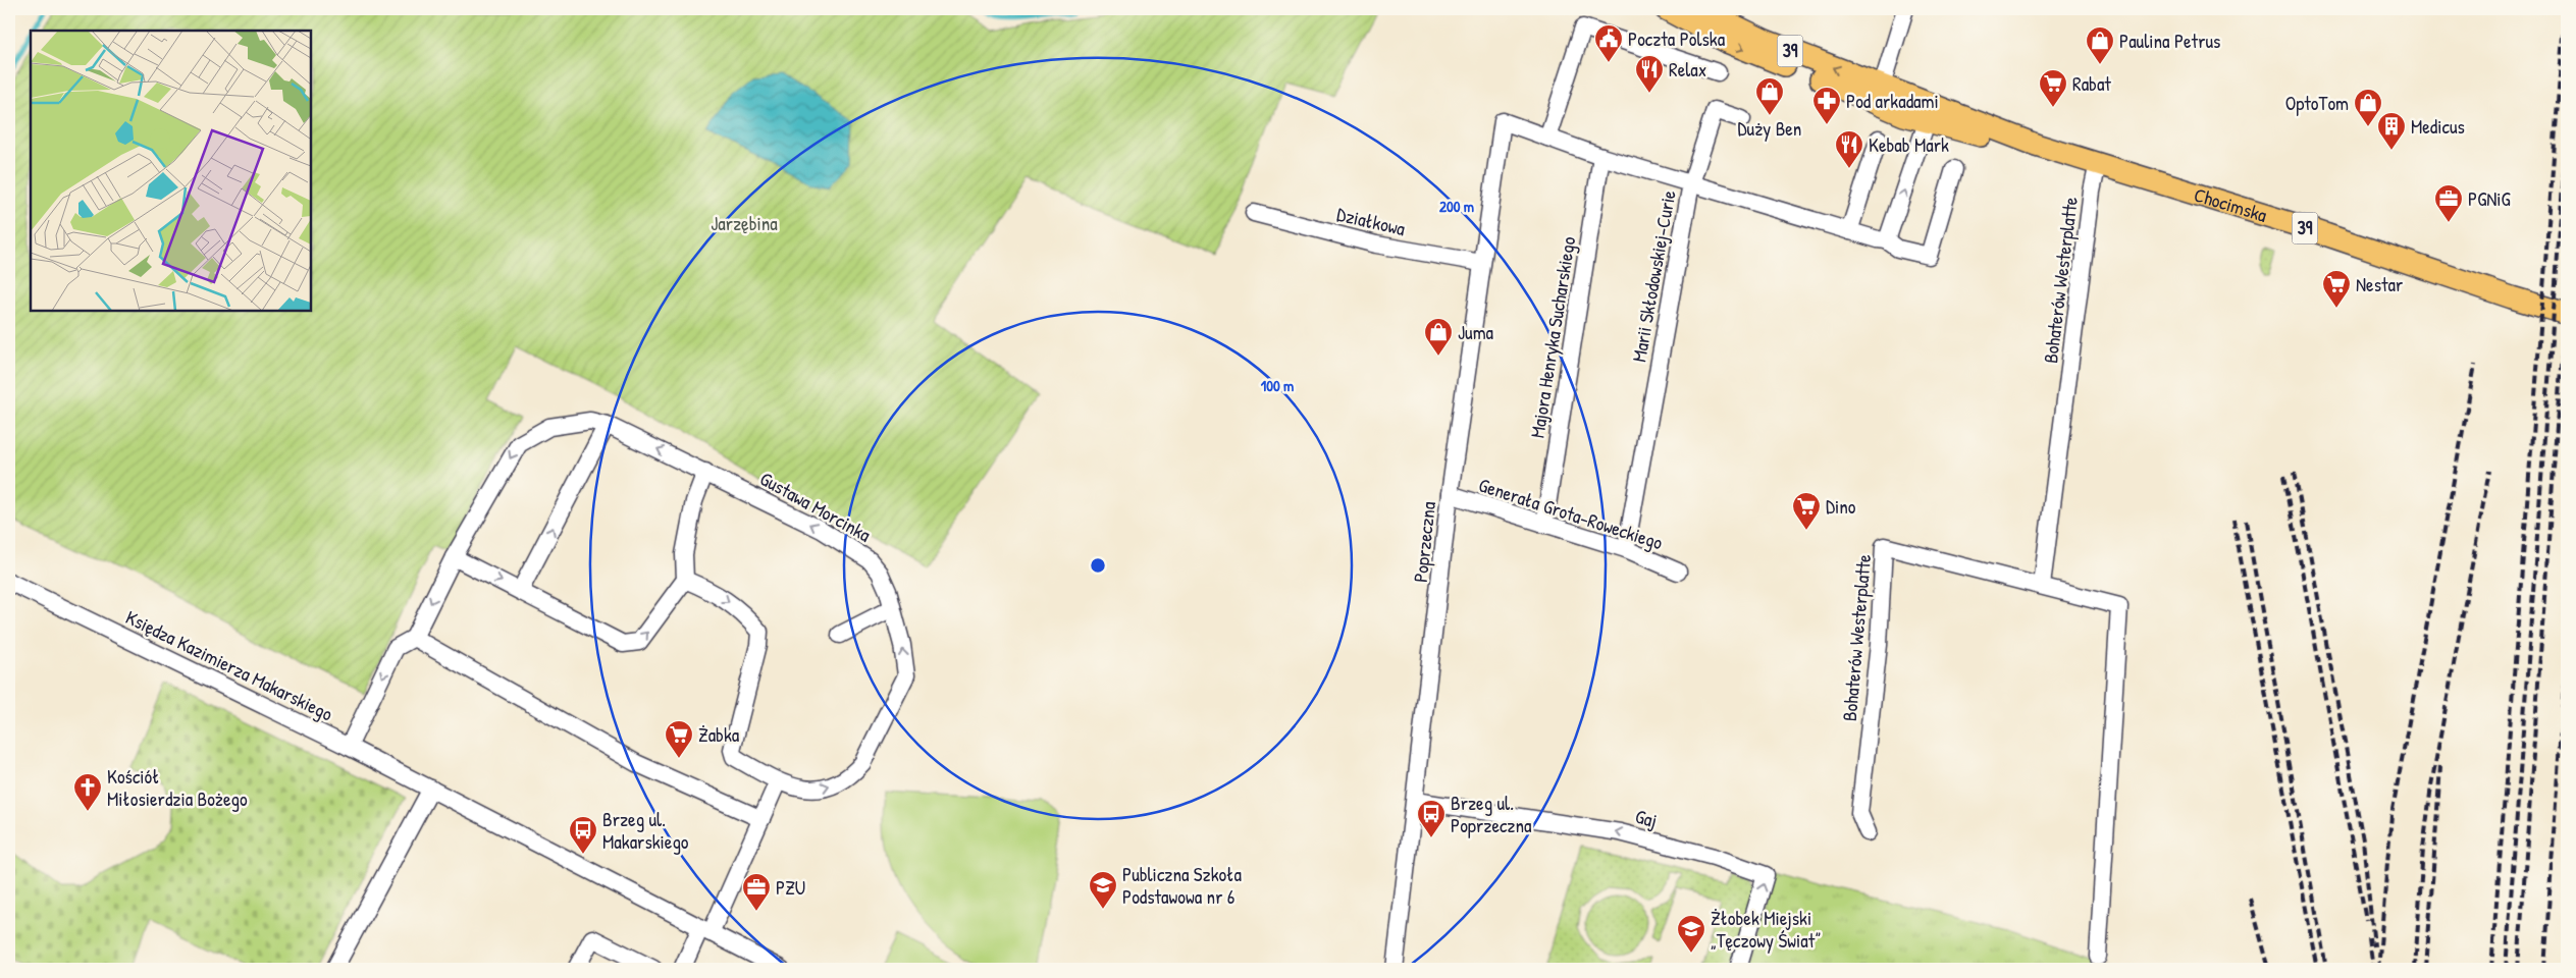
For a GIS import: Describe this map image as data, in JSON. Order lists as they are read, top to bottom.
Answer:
{
  "streets": {
    "main road": ["39", "Chocimska"],
    "street": [
      "Działkowa",
      "Marii Skłodowskiej-Curie",
      "Bohaterów Westerplatte",
      "Majora Henryka Sucharskiego",
      "Gustawa Morcinka",
      "Generała Grota-Roweckiego",
      "Poprzeczna",
      "Księdza Kazimierza Makarskiego",
      "Gaj"
    ]
  },
  "crossings": [
    ["Chocimska", "Bohaterów Westerplatte"],
    ["Działkowa", "Poprzeczna"],
    ["Marii Skłodowskiej-Curie", "Generała Grota-Roweckiego"],
    ["Majora Henryka Sucharskiego", "Generała Grota-Roweckiego"],
    ["Gustawa Morcinka", "Księdza Kazimierza Makarskiego"],
    ["Generała Grota-Roweckiego", "Poprzeczna"],
    ["Poprzeczna", "Gaj"]
  ],
  "parks": ["Jarzębina"],
  "places": {
    "public building": ["Poczta Polska"],
    "shop": [
      "Paulina Petrus",
      "Duży Ben",
      "OptoTom",
      "Juma"
    ],
    "restaurant": ["Relax", "Kebab Mark"],
    "supermarket": [
      "Rabat",
      "Nestar",
      "Dino",
      "Żabka"
    ],
    "pharmacy": ["Pod arkadami"],
    "building": ["Medicus"],
    "office": ["PGNiG", "PZU"],
    "church": ["Kościół Miłosierdzia Bożego"],
    "bus stop": ["Brzeg ul. Poprzeczna", "Brzeg ul. Makarskiego"],
    "school or university": ["Publiczna Szkoła Podstawowa nr 6", "Żłobek Miejski „Tęczowy Świat”"]
  },
  "rings": ["200 m", "100 m"]
}
